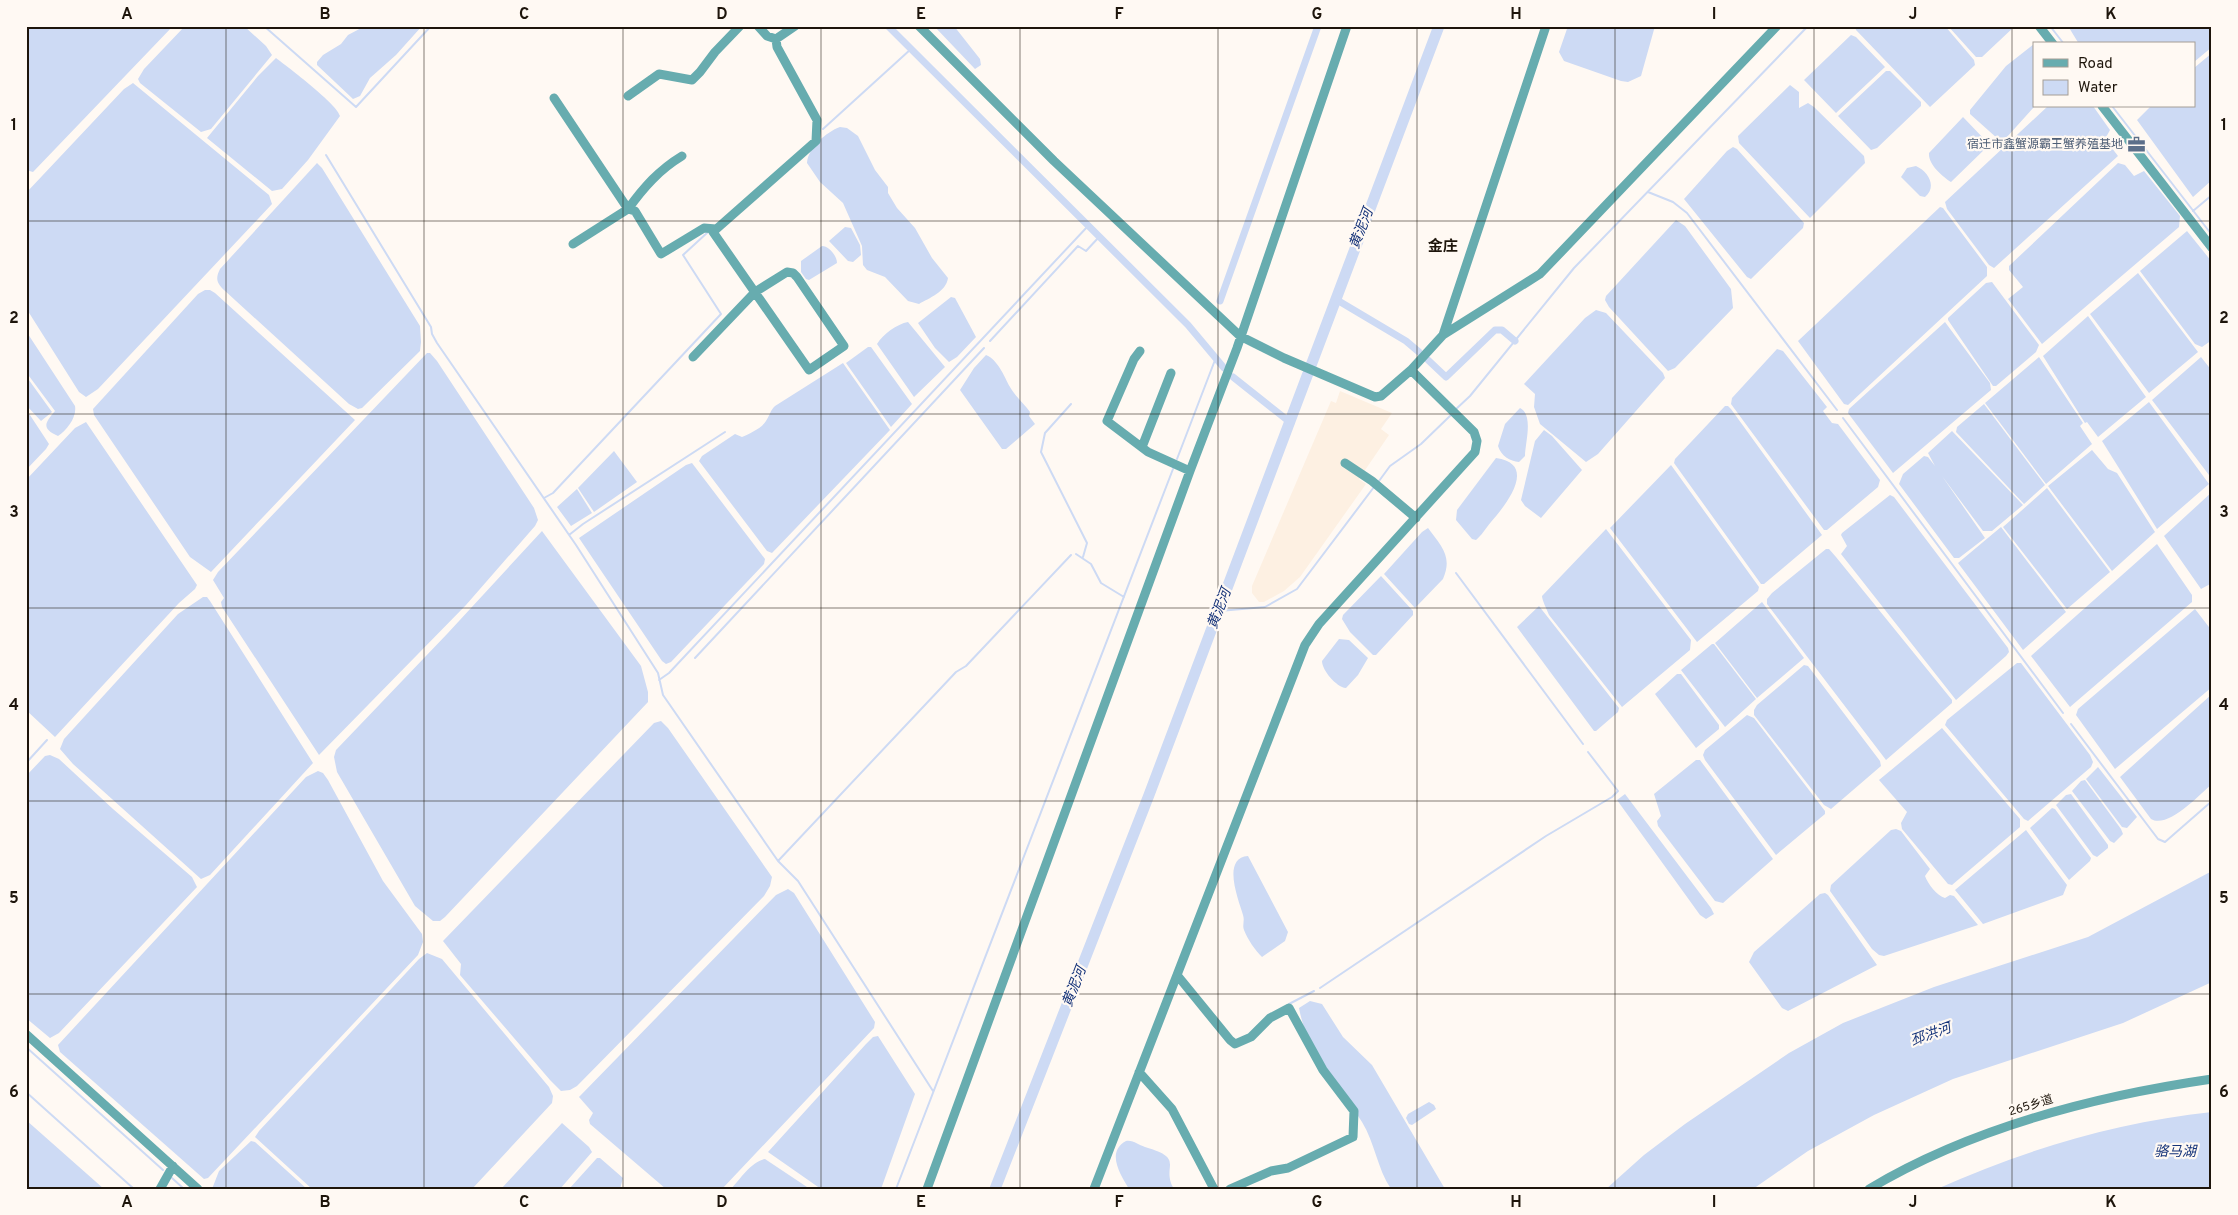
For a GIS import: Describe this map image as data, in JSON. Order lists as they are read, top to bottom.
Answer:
{
  "streets": {
    "street": ["265乡道"]
  },
  "districts": ["金庄"],
  "water": ["黄泥河", "邳洪河", "骆马湖"],
  "places": {
    "office": ["宿迁市鑫蟹源霸王蟹养殖基地"]
  },
  "legend": ["Road", "Water"],
  "grid": {
    "columns": [
      "A",
      "B",
      "C",
      "D",
      "E",
      "F",
      "G",
      "H",
      "I",
      "J",
      "K"
    ],
    "rows": [
      "1",
      "2",
      "3",
      "4",
      "5",
      "6"
    ]
  }
}
